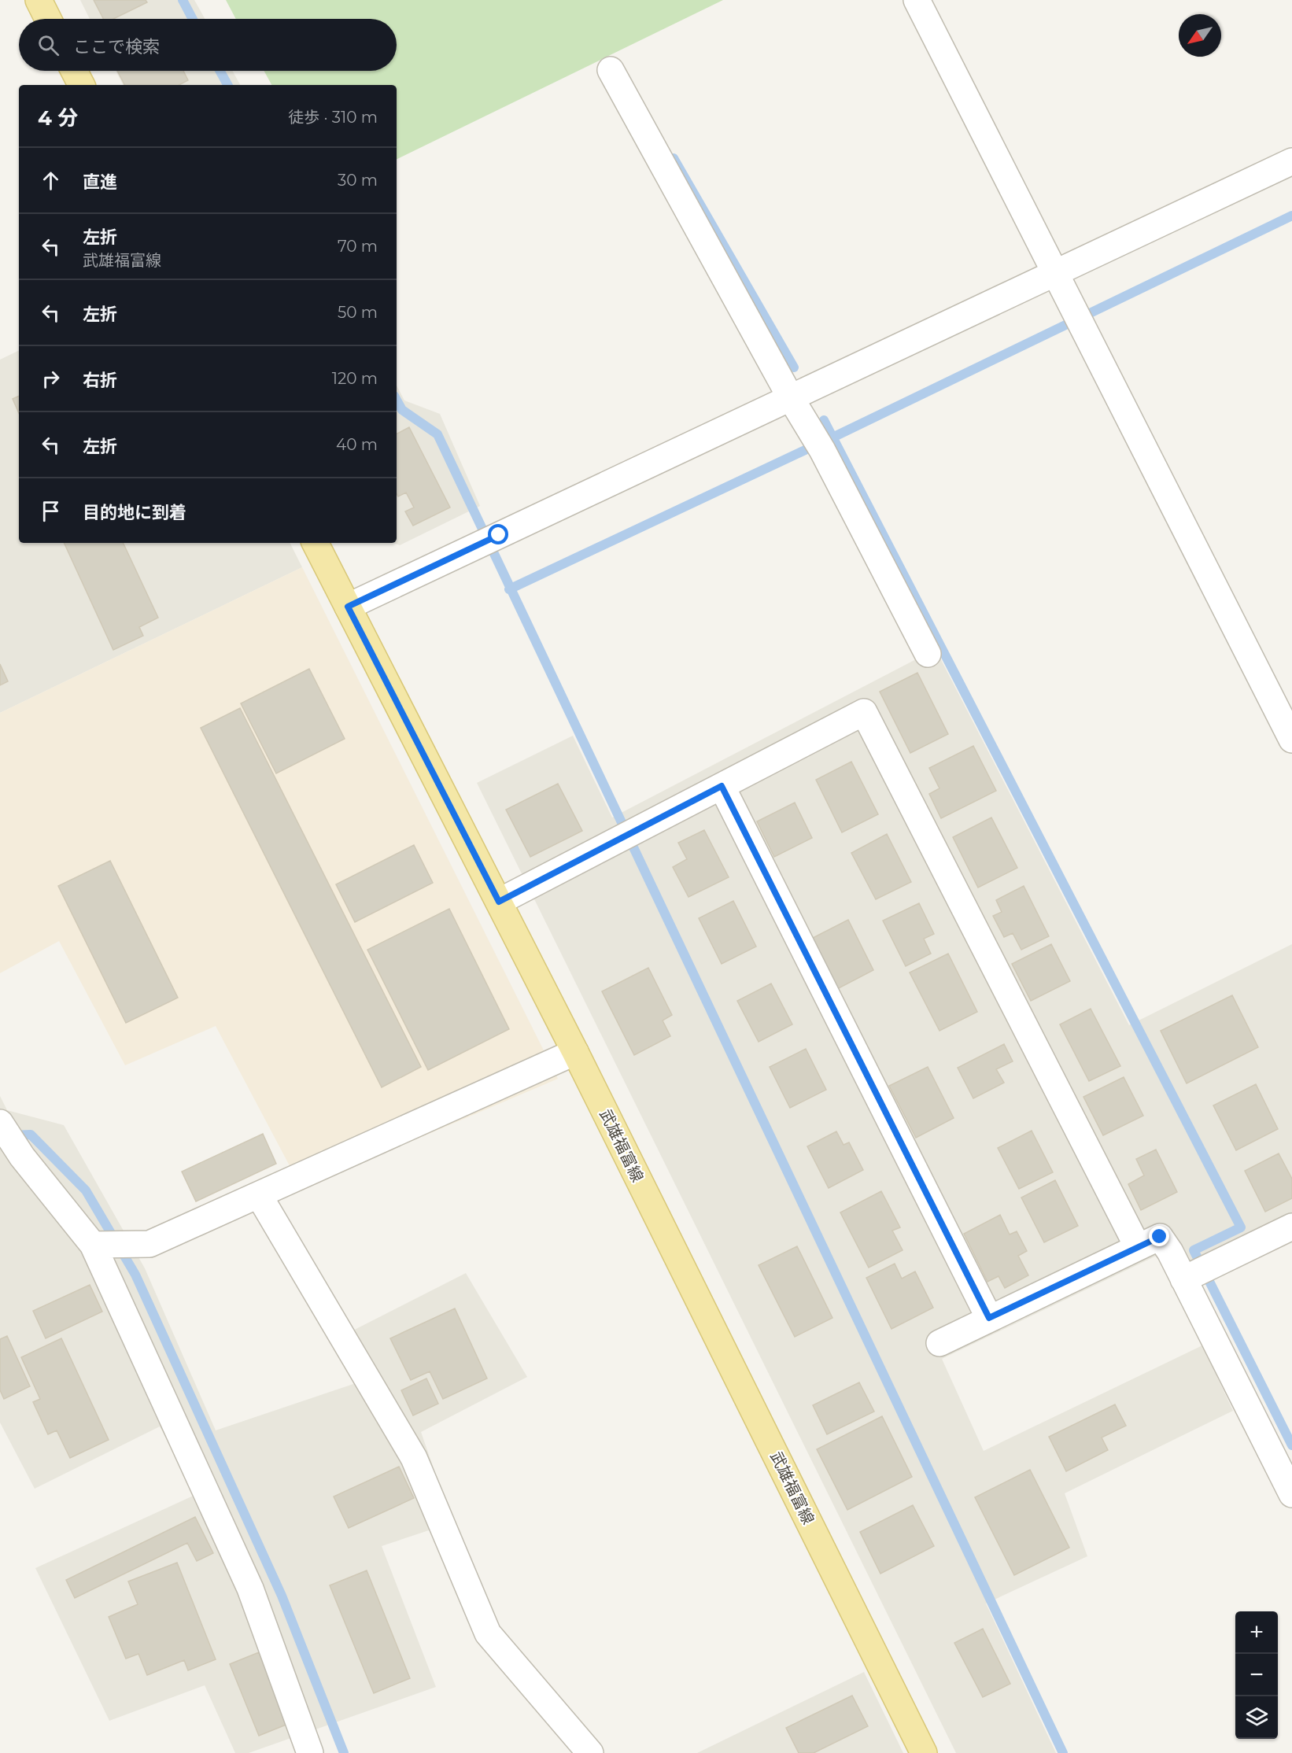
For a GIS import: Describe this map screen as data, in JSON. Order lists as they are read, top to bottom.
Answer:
{
  "streets": {
    "main road": ["武雄福富線"]
  },
  "north": "bottom left",
  "page": {
    "search": "ここで検索",
    "heading": ["4 分", "徒歩 · 310 m"],
    "list": [
      ["直進", "30 m"],
      ["左折", "武雄福富線", "70 m"],
      ["左折", "50 m"],
      ["右折", "120 m"],
      ["左折", "40 m"],
      "目的地に到着"
    ],
    "map_buttons": ["+", "−"]
  }
}
